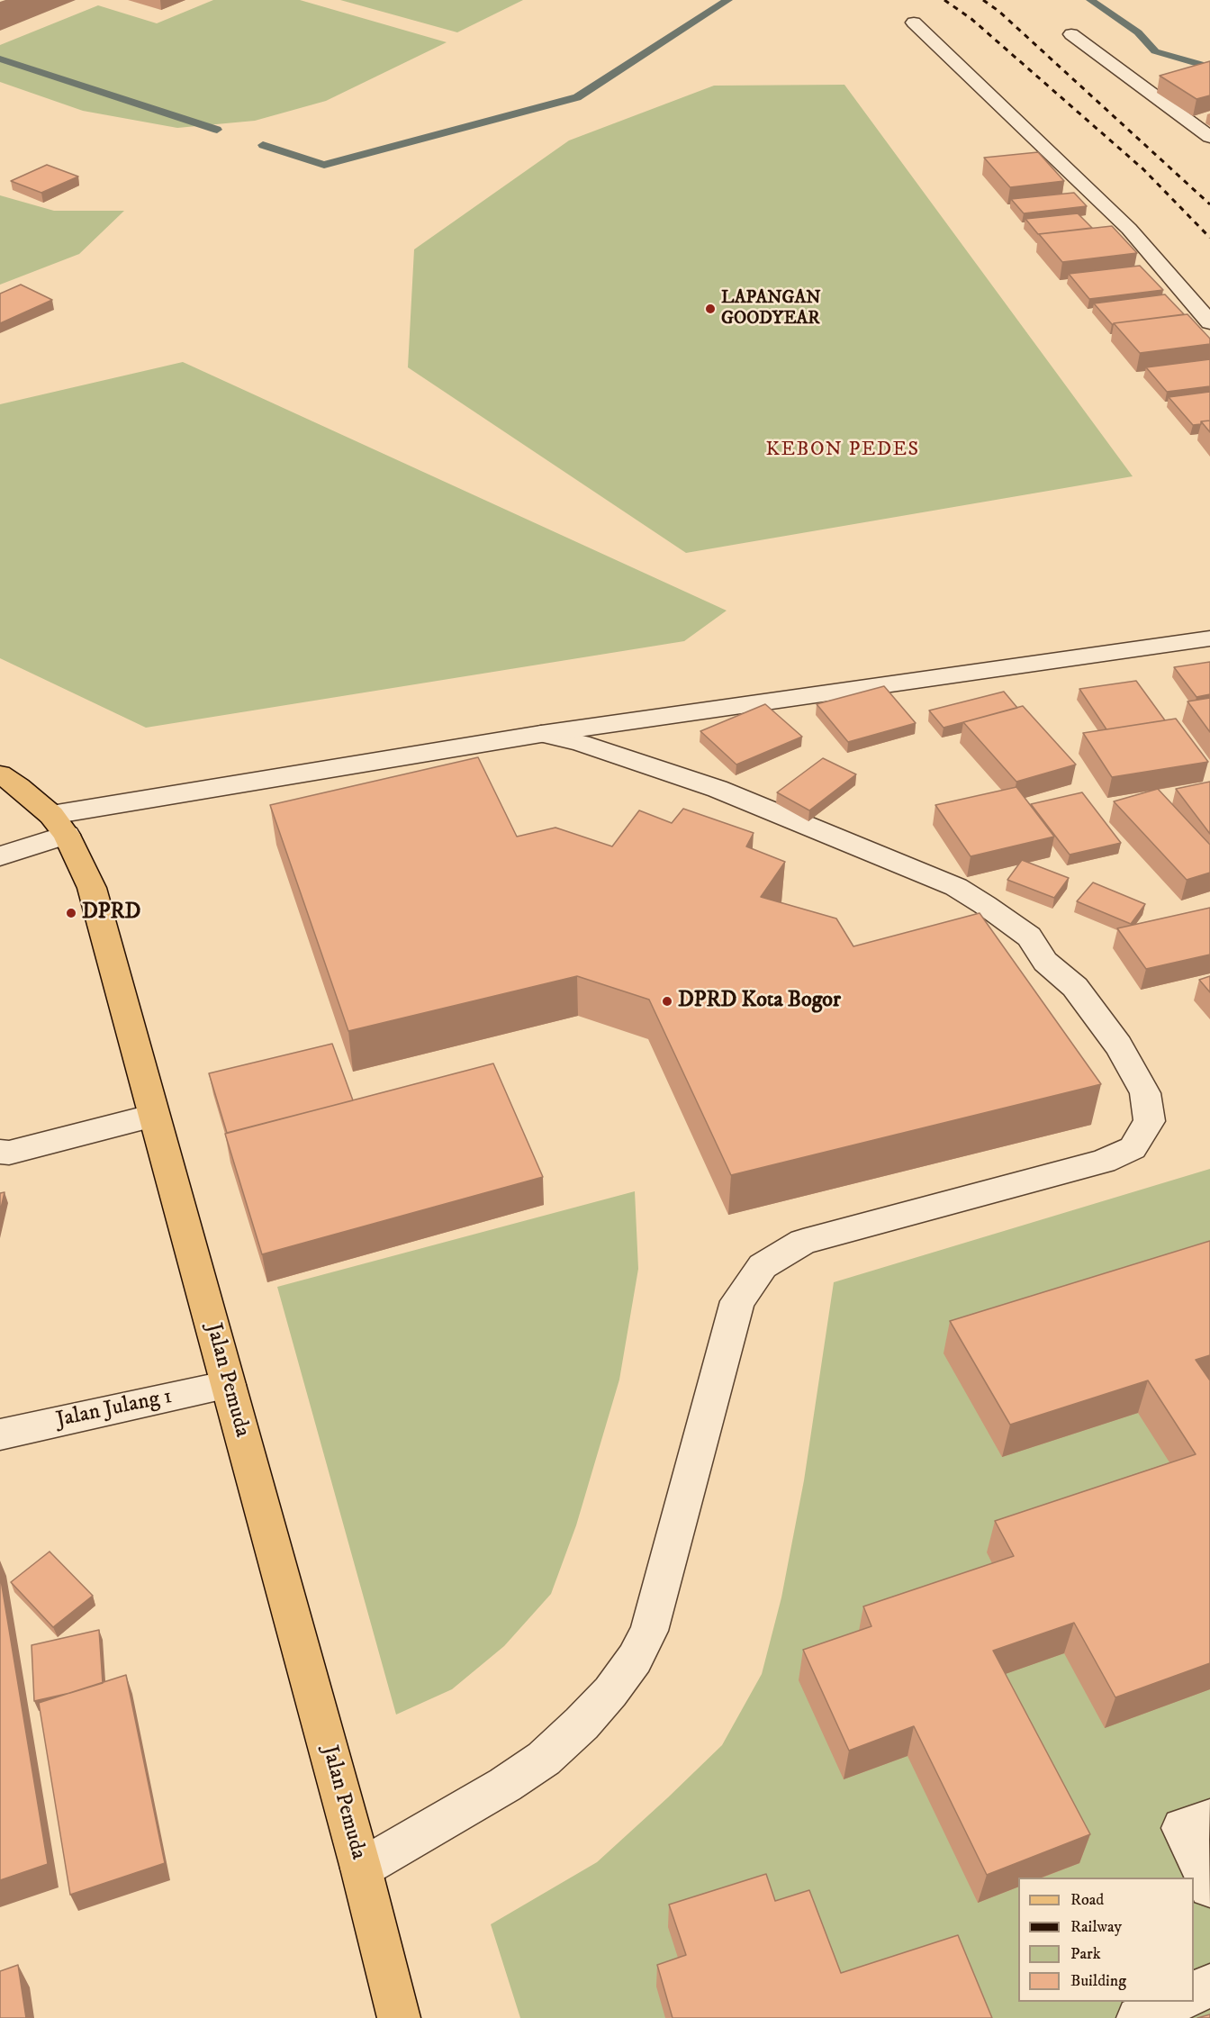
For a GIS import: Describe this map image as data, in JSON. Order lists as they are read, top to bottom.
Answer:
{
  "streets": {
    "main road": ["Jalan Pemuda"],
    "street": ["Jalan Julang 1"]
  },
  "crossings": [
    ["Jalan Pemuda", "Jalan Julang 1"]
  ],
  "districts": ["KEBON PEDES"],
  "places": ["LAPANGAN GOODYEAR", "DPRD", "DPRD Kota Bogor"],
  "legend": [
    "Road",
    "Railway",
    "Park",
    "Building"
  ]
}
